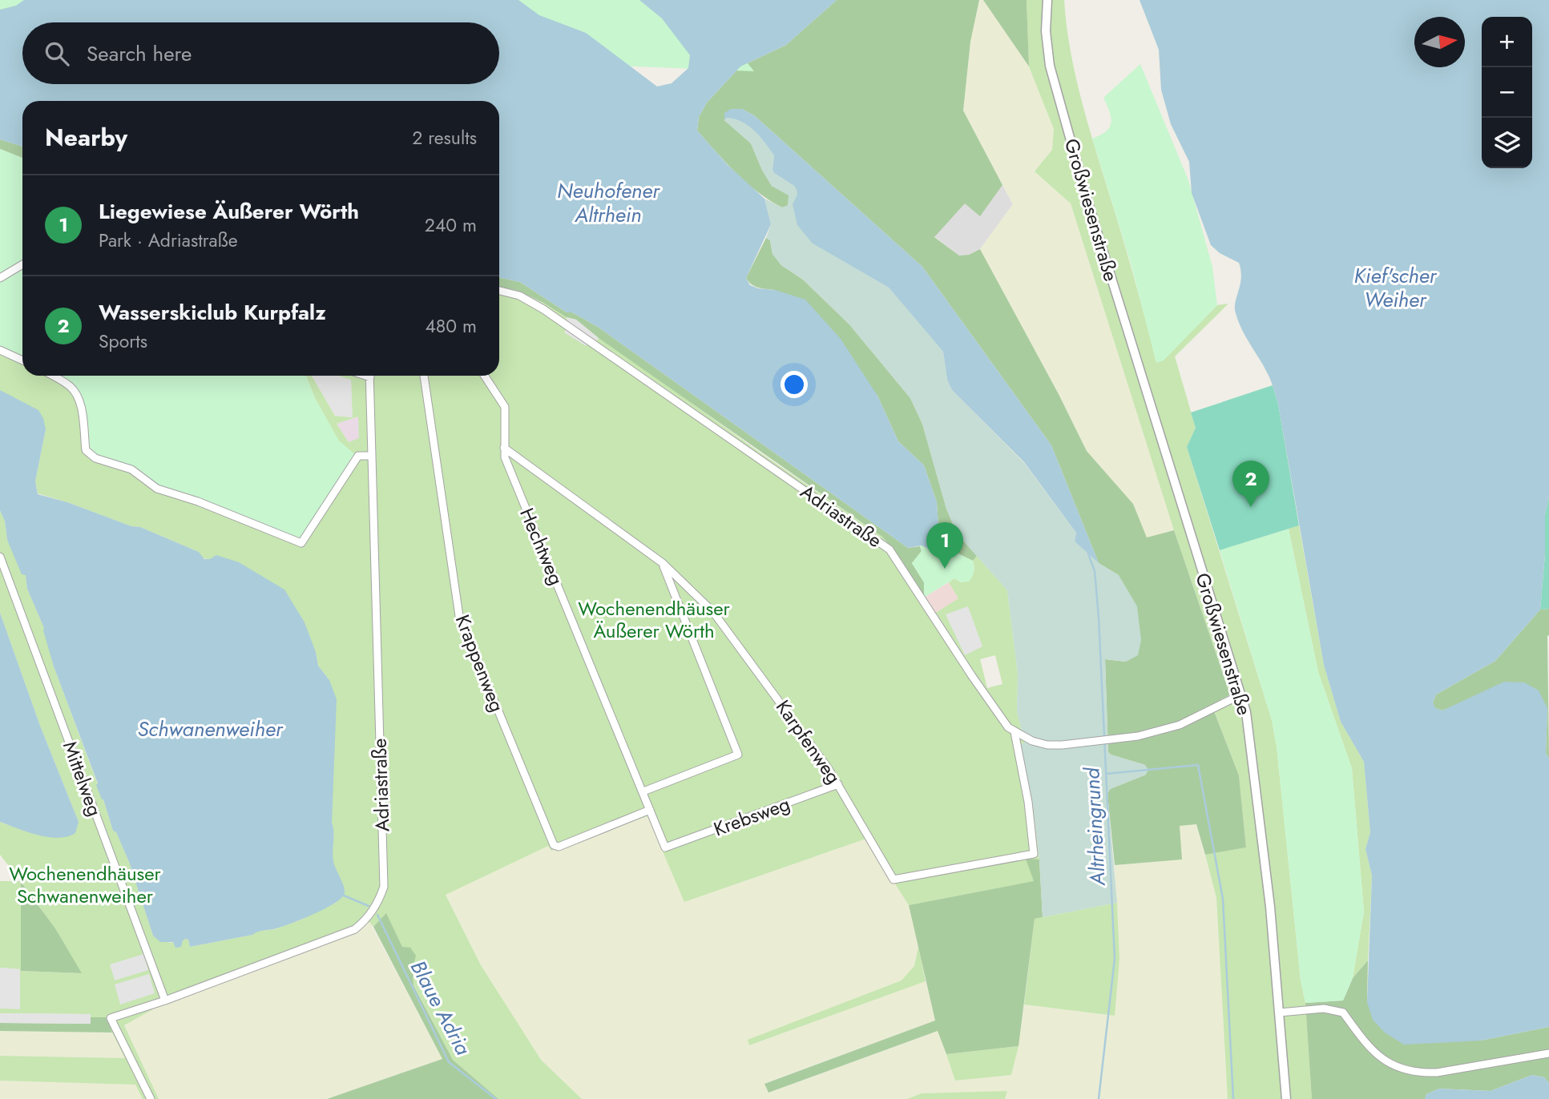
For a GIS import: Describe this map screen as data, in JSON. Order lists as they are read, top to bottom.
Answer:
{
  "streets": {
    "street": [
      "Großwiesenstraße",
      "Adriastraße",
      "Hechtweg",
      "Krappenweg",
      "Karpfenweg",
      "Mittelweg",
      "Krebsweg"
    ]
  },
  "crossings": [
    ["Großwiesenstraße", "Adriastraße"],
    ["Adriastraße", "Karpfenweg"],
    ["Adriastraße", "Mittelweg"],
    ["Hechtweg", "Krappenweg"],
    ["Hechtweg", "Karpfenweg"],
    ["Hechtweg", "Krebsweg"],
    ["Karpfenweg", "Krebsweg"]
  ],
  "water": [
    "Neuhofener Altrhein",
    "Kief'scher Weiher",
    "Schwanenweiher",
    "Altrheingrund",
    "Blaue Adria"
  ],
  "parks": ["Wochenendhäuser Äußerer Wörth", "Wochenendhäuser Schwanenweiher"],
  "north": "right",
  "page": {
    "map_buttons": ["+", "−"],
    "search": "Search here",
    "heading": ["Nearby", "2 results"],
    "list": [
      {
        "mark": "1",
        "name": "Liegewiese Äußerer Wörth",
        "note": "Park · Adriastraße",
        "value": "240 m"
      },
      {
        "mark": "2",
        "name": "Wasserskiclub Kurpfalz",
        "note": "Sports",
        "value": "480 m"
      }
    ],
    "pins": ["2", "1"]
  }
}
